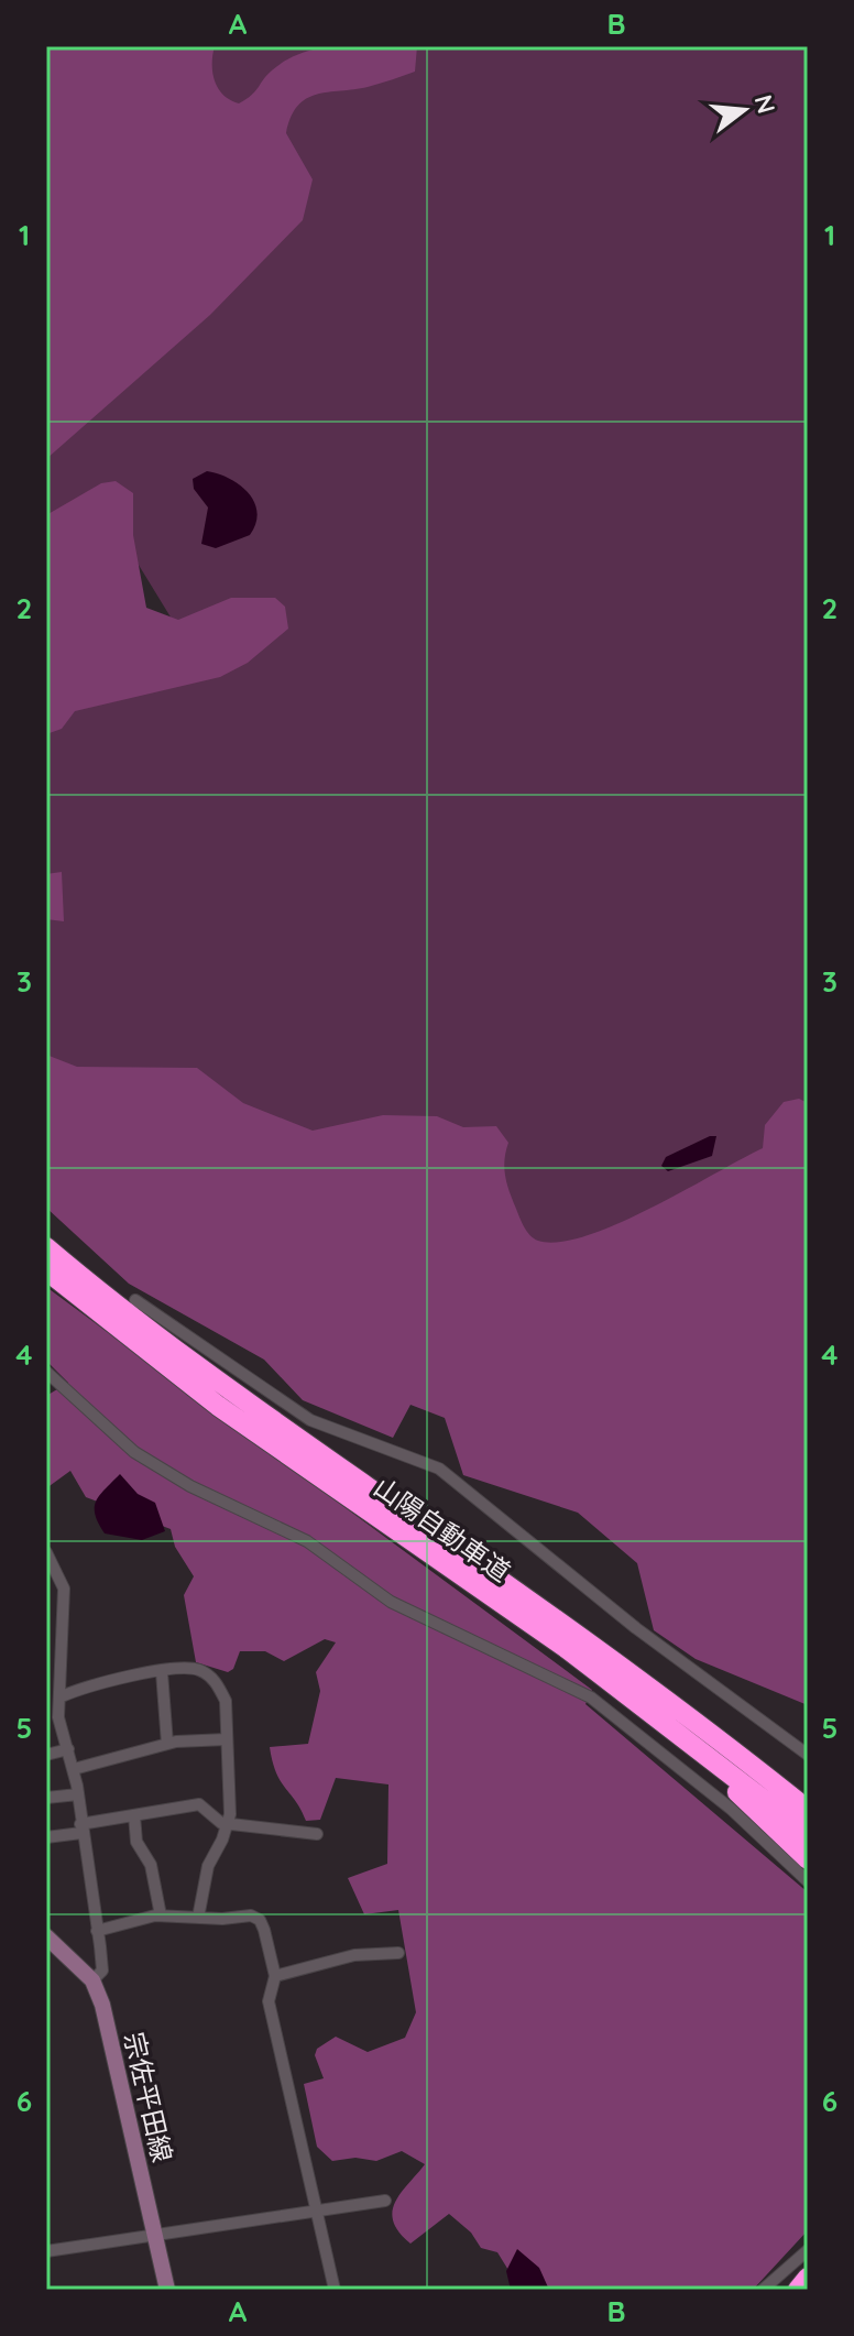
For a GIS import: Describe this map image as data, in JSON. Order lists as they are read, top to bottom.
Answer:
{
  "streets": {
    "highway": ["山陽自動車道"],
    "main road": ["宗佐平田線"]
  },
  "north": "right",
  "grid": {
    "columns": ["A", "B"],
    "rows": [
      "1",
      "2",
      "3",
      "4",
      "5",
      "6"
    ]
  }
}
